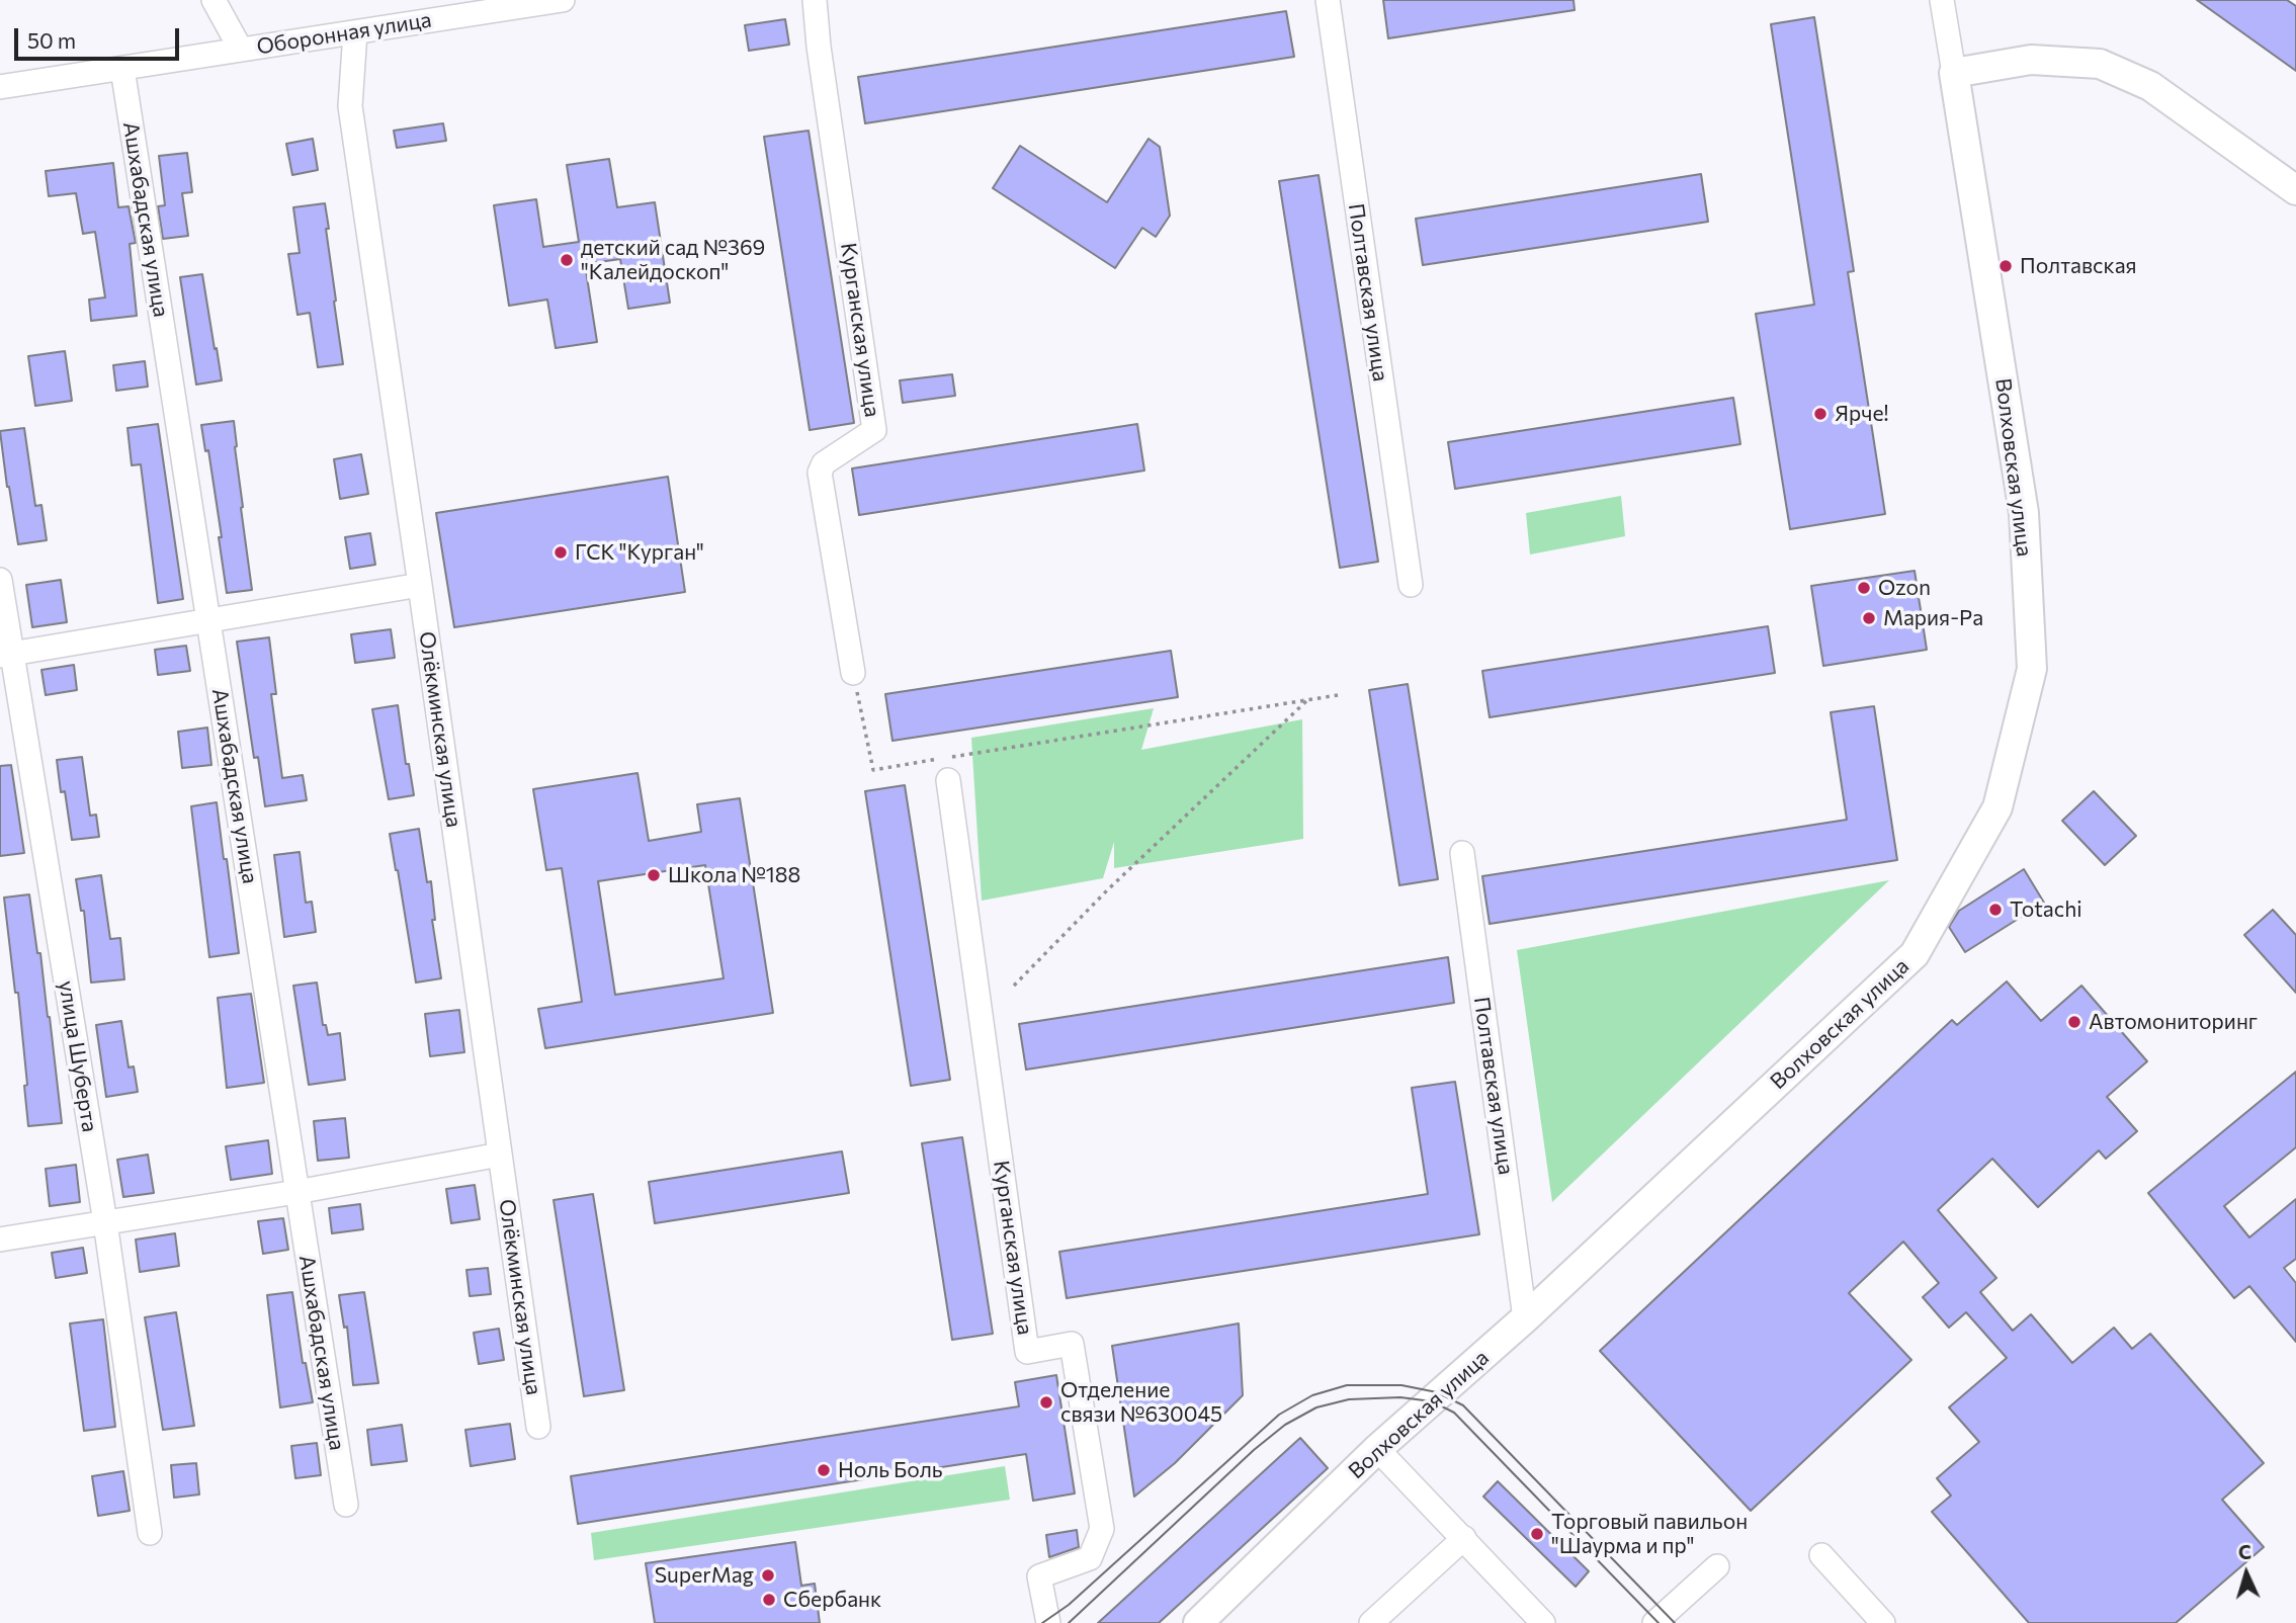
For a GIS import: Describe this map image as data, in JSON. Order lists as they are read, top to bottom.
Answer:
{
  "streets": {
    "main road": ["Волховская улица"],
    "street": [
      "Оборонная улица",
      "Ашхабадская улица",
      "Полтавская улица",
      "Курганская улица",
      "Олёкминская улица",
      "улица Шуберта"
    ]
  },
  "crossings": [
    ["Оборонная улица", "Ашхабадская улица"],
    ["Оборонная улица", "Олёкминская улица"],
    ["Полтавская улица", "Волховская улица"]
  ],
  "places": [
    "детский сад №369 \"Калейдоскоп\"",
    "Полтавская",
    "Ярче!",
    "ГСК \"Курган\"",
    "Ozon",
    "Мария-Ра",
    "Школа №188",
    "Totachi",
    "Автомониторинг",
    "Отделение связи №630045",
    "Ноль Боль",
    "Торговый павильон \"Шаурма и пр\"",
    "SuperMag",
    "Сбербанк"
  ],
  "scale_bar": "50 m",
  "north": "top"
}
